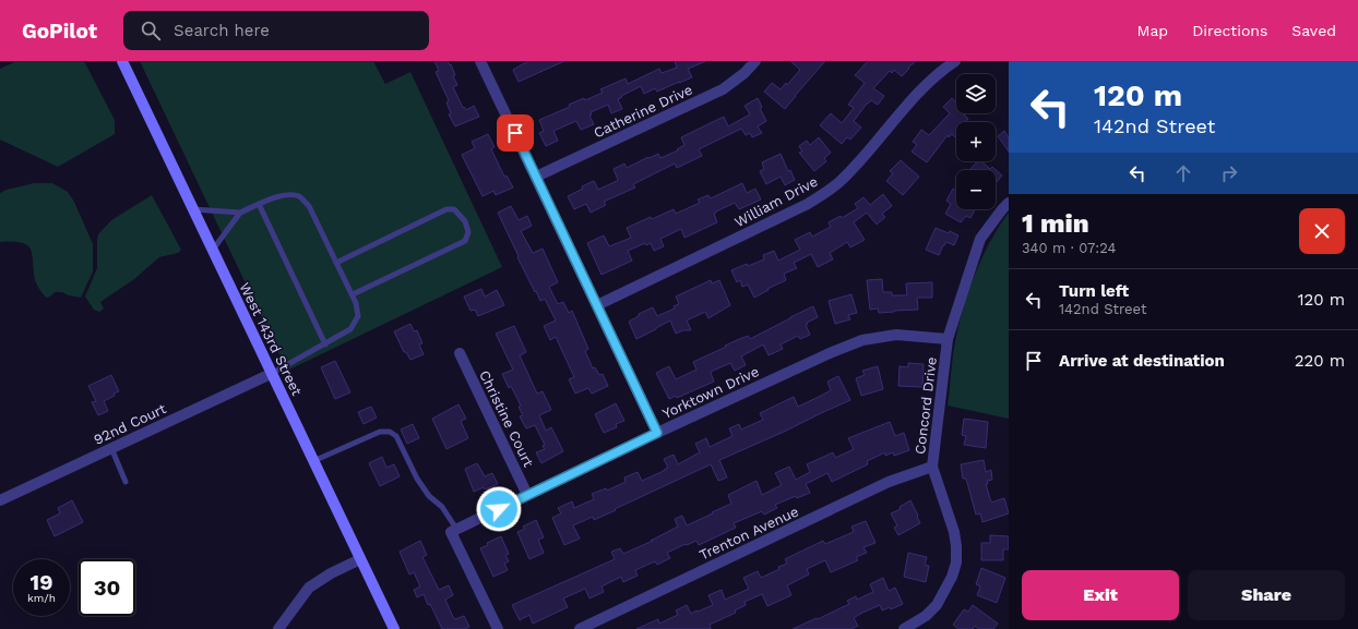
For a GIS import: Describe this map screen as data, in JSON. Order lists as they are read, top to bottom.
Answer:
{
  "streets": {
    "main road": ["West 143rd Street"],
    "street": [
      "Catherine Drive",
      "William Drive",
      "Yorktown Drive",
      "Concord Drive",
      "Christine Court",
      "92nd Court",
      "Trenton Avenue"
    ]
  },
  "crossings": [
    ["West 143rd Street", "92nd Court"],
    ["Yorktown Drive", "Concord Drive"],
    ["Yorktown Drive", "Christine Court"],
    ["Concord Drive", "Trenton Avenue"]
  ],
  "page": {
    "header": "GoPilot",
    "search": "Search here",
    "nav": ["Map", "Directions", "Saved"],
    "turn": ["120 m", "142nd Street"],
    "map_buttons": ["+", "−"],
    "heading": ["1 min", "340 m · 07:24"],
    "list": [
      {
        "name": "Turn left",
        "note": "142nd Street",
        "value": "120 m"
      },
      {
        "name": "Arrive at destination",
        "value": "220 m"
      }
    ],
    "speed": "19 km/h",
    "limit": "30",
    "buttons": ["Exit", "Share"]
  }
}
